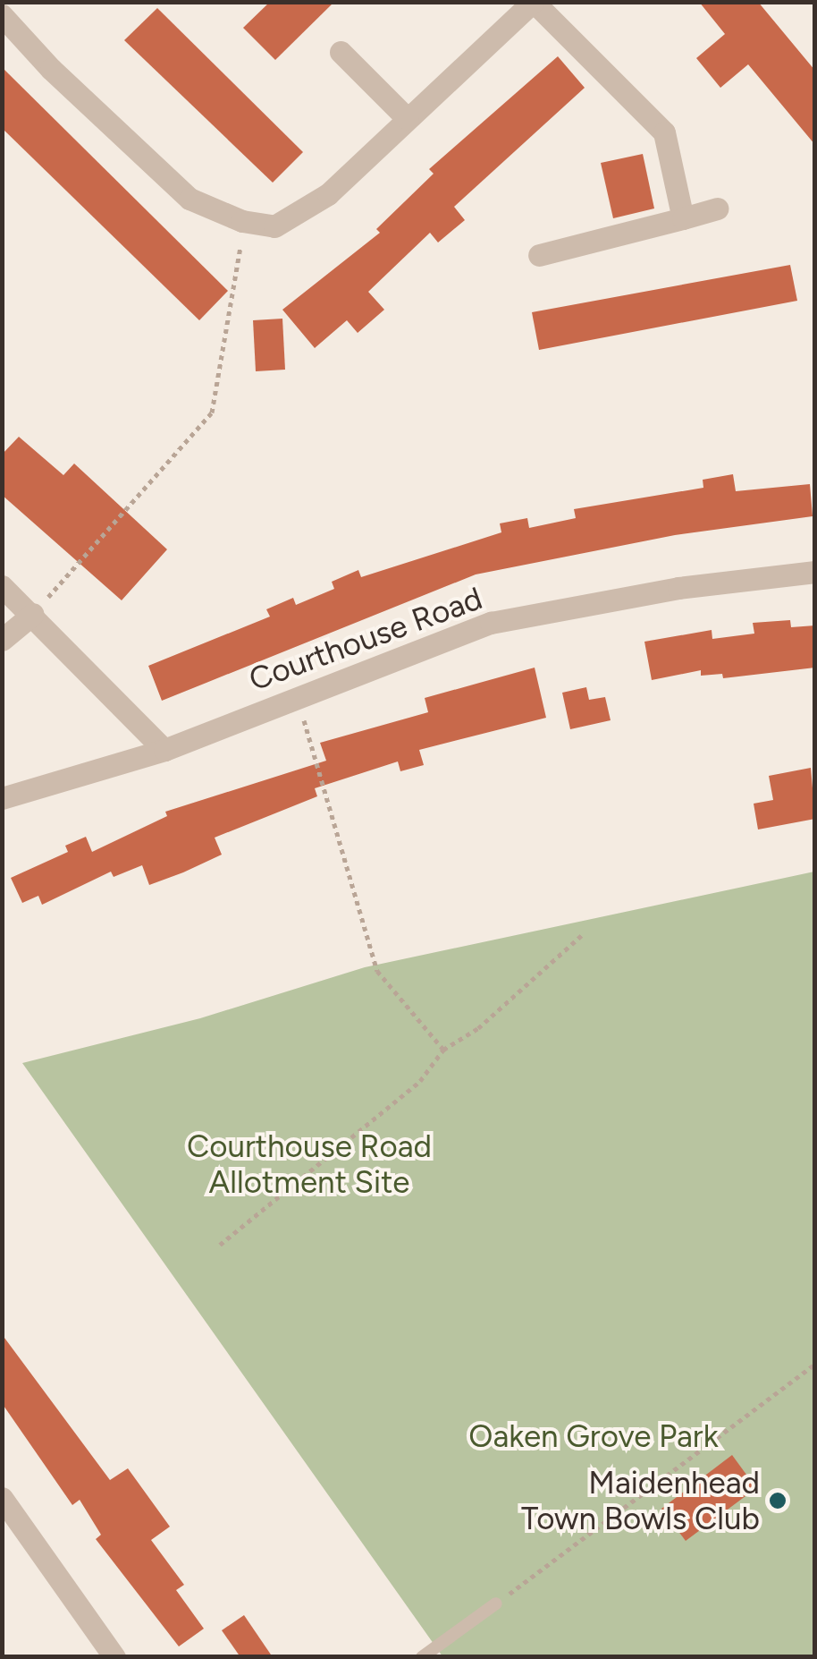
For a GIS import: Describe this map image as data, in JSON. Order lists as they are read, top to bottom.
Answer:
{
  "streets": {
    "street": ["Courthouse Road"]
  },
  "parks": ["Courthouse Road Allotment Site", "Oaken Grove Park"],
  "places": ["Maidenhead Town Bowls Club"]
}
